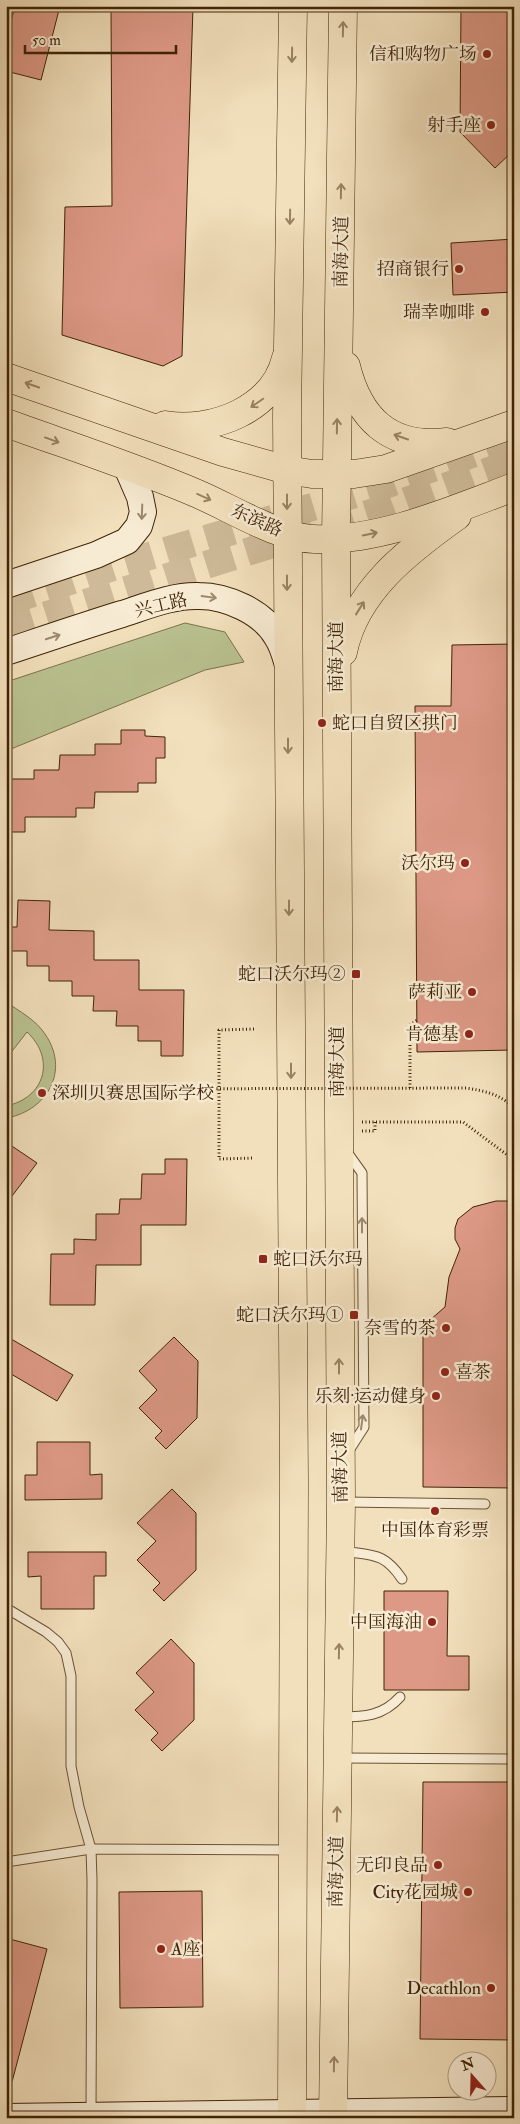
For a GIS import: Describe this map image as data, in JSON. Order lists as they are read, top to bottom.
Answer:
{
  "streets": {
    "main road": ["南海大道", "东滨路"],
    "street": ["兴工路"]
  },
  "crossings": [
    ["南海大道", "东滨路"]
  ],
  "one_way": ["兴工路"],
  "places": {
    "other": [
      "信和购物广场",
      "射手座",
      "招商银行",
      "瑞幸咖啡",
      "蛇口自贸区拱门",
      "沃尔玛",
      "萨莉亚",
      "肯德基",
      "深圳贝赛思国际学校",
      "奈雪的茶",
      "喜茶",
      "乐刻·运动健身",
      "中国体育彩票",
      "中国海油",
      "无印良品",
      "City花园城",
      "A座",
      "Decathlon"
    ],
    "transit": ["蛇口沃尔玛②", "蛇口沃尔玛", "蛇口沃尔玛①"]
  },
  "scale_bar": "50 m",
  "north": "top"
}
